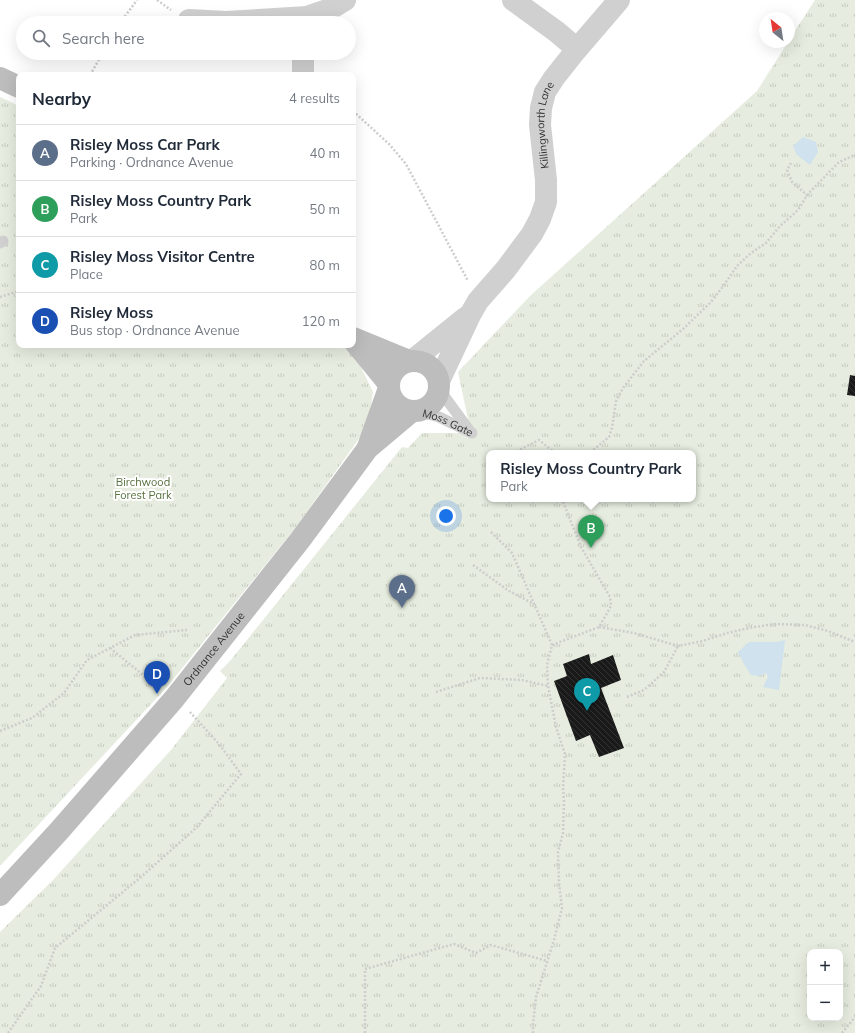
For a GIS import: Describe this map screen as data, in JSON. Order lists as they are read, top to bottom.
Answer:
{
  "streets": {
    "street": ["Killingworth Lane", "Ordnance Avenue"],
    "lane": ["Moss Gate"]
  },
  "crossings": [
    ["Killingworth Lane", "Moss Gate"],
    ["Killingworth Lane", "Ordnance Avenue"],
    ["Moss Gate", "Ordnance Avenue"]
  ],
  "parks": ["Birchwood Forest Park"],
  "north": "top left",
  "page": {
    "search": "Search here",
    "heading": ["Nearby", "4 results"],
    "list": [
      {
        "mark": "A",
        "name": "Risley Moss Car Park",
        "note": "Parking · Ordnance Avenue",
        "value": "40 m"
      },
      {
        "mark": "B",
        "name": "Risley Moss Country Park",
        "note": "Park",
        "value": "50 m"
      },
      {
        "mark": "C",
        "name": "Risley Moss Visitor Centre",
        "note": "Place",
        "value": "80 m"
      },
      {
        "mark": "D",
        "name": "Risley Moss",
        "note": "Bus stop · Ordnance Avenue",
        "value": "120 m"
      }
    ],
    "popup": ["Risley Moss Country Park", "Park"],
    "pins": [
      "B",
      "A",
      "D",
      "C"
    ],
    "map_buttons": ["+", "−"]
  }
}
